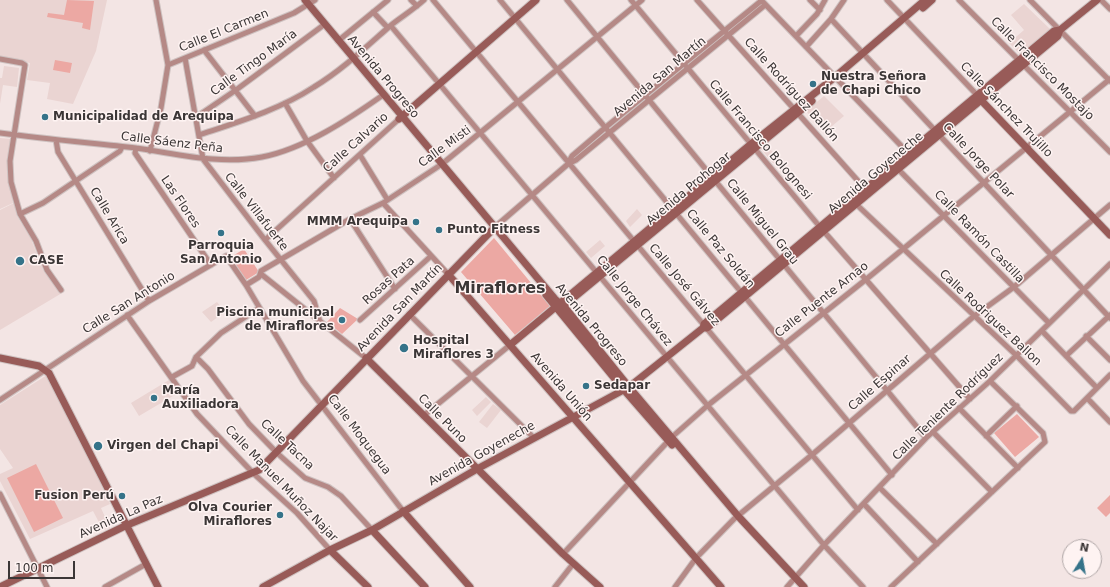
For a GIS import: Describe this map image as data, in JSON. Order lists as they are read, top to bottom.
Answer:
{
  "streets": {
    "street": [
      "Calle El Carmen",
      "Calle Tingo María",
      "Calle Francisco Mostajo",
      "Avenida Progreso",
      "Avenida San Martín",
      "Calle Rodríguez Ballón",
      "Calle Sánchez Trujillo",
      "Calle Francisco Bolognesi",
      "Calle Sáenz Peña",
      "Calle Calvario",
      "Calle Misti",
      "Calle Jorge Polar",
      "Avenida Goyeneche",
      "Avenida Prohogar",
      "Las Flores",
      "Calle Villafuerte",
      "Calle Arica",
      "Calle Miguel Grau",
      "Calle Ramón Castilla",
      "Calle Paz Soldán",
      "Rosas Pata",
      "Calle José Gálvez",
      "Calle Puente Arnao",
      "Calle Jorge Chávez",
      "Calle San Antonio",
      "Calle Rodriguez Ballon",
      "Calle Espinar",
      "Avenida Unión",
      "Calle Teniente Rodríguez",
      "Calle Puno",
      "Calle Moquegua",
      "Calle Tacna",
      "Calle Manuel Muñoz Najar",
      "Avenida La Paz"
    ]
  },
  "crossings": [
    ["Calle El Carmen", "Avenida Progreso"],
    ["Calle El Carmen", "Calle Villafuerte"],
    ["Calle Tingo María", "Avenida Progreso"],
    ["Calle Tingo María", "Calle Villafuerte"],
    ["Calle Francisco Mostajo", "Avenida Goyeneche"],
    ["Calle Francisco Mostajo", "Calle Puente Arnao"],
    ["Avenida Progreso", "Avenida San Martín"],
    ["Avenida Progreso", "Calle Sáenz Peña"],
    ["Avenida Progreso", "Calle Calvario"],
    ["Avenida Progreso", "Calle Misti"],
    ["Avenida Progreso", "Avenida Goyeneche"],
    ["Avenida Progreso", "Avenida Prohogar"],
    ["Avenida Progreso", "Calle Puente Arnao"],
    ["Avenida Progreso", "Calle Espinar"],
    ["Avenida Progreso", "Calle Teniente Rodríguez"],
    ["Avenida San Martín", "Calle Rodríguez Ballón"],
    ["Avenida San Martín", "Calle Francisco Bolognesi"],
    ["Avenida San Martín", "Calle Miguel Grau"],
    ["Avenida San Martín", "Calle Paz Soldán"],
    ["Avenida San Martín", "Calle José Gálvez"],
    ["Avenida San Martín", "Calle Jorge Chávez"],
    ["Avenida San Martín", "Avenida Unión"],
    ["Avenida San Martín", "Calle Puno"],
    ["Avenida San Martín", "Calle Moquegua"],
    ["Avenida San Martín", "Calle Tacna"],
    ["Avenida San Martín", "Calle Manuel Muñoz Najar"],
    ["Avenida San Martín", "Avenida La Paz"],
    ["Calle Rodríguez Ballón", "Avenida Goyeneche"],
    ["Calle Rodríguez Ballón", "Avenida Prohogar"],
    ["Calle Sánchez Trujillo", "Avenida Goyeneche"],
    ["Calle Sánchez Trujillo", "Avenida Prohogar"],
    ["Calle Sánchez Trujillo", "Calle Puente Arnao"],
    ["Calle Sánchez Trujillo", "Calle Espinar"],
    ["Calle Francisco Bolognesi", "Calle Misti"],
    ["Calle Francisco Bolognesi", "Avenida Goyeneche"],
    ["Calle Francisco Bolognesi", "Avenida Prohogar"],
    ["Calle Francisco Bolognesi", "Calle Puente Arnao"],
    ["Calle Francisco Bolognesi", "Calle Espinar"],
    ["Calle Francisco Bolognesi", "Calle Teniente Rodríguez"],
    ["Calle Sáenz Peña", "Las Flores"],
    ["Calle Sáenz Peña", "Calle Villafuerte"],
    ["Calle Sáenz Peña", "Calle Arica"],
    ["Calle Calvario", "Calle Villafuerte"],
    ["Calle Calvario", "Calle Paz Soldán"],
    ["Calle Calvario", "Calle José Gálvez"],
    ["Calle Calvario", "Calle Jorge Chávez"],
    ["Calle Calvario", "Avenida Unión"],
    ["Calle Misti", "Calle Villafuerte"],
    ["Calle Misti", "Calle Miguel Grau"],
    ["Calle Misti", "Calle Paz Soldán"],
    ["Calle Misti", "Calle José Gálvez"],
    ["Calle Misti", "Calle Jorge Chávez"],
    ["Calle Misti", "Avenida Unión"],
    ["Calle Misti", "Calle Puno"],
    ["Calle Misti", "Calle Moquegua"],
    ["Calle Jorge Polar", "Avenida Goyeneche"],
    ["Calle Jorge Polar", "Avenida Prohogar"],
    ["Calle Jorge Polar", "Calle Puente Arnao"],
    ["Calle Jorge Polar", "Calle Espinar"],
    ["Calle Jorge Polar", "Calle Teniente Rodríguez"],
    ["Avenida Goyeneche", "Calle Miguel Grau"],
    ["Avenida Goyeneche", "Calle Ramón Castilla"],
    ["Avenida Goyeneche", "Calle Paz Soldán"],
    ["Avenida Goyeneche", "Calle José Gálvez"],
    ["Avenida Goyeneche", "Calle Jorge Chávez"],
    ["Avenida Goyeneche", "Calle Rodriguez Ballon"],
    ["Avenida Goyeneche", "Avenida Unión"],
    ["Avenida Goyeneche", "Calle Puno"],
    ["Avenida Goyeneche", "Calle Moquegua"],
    ["Avenida Goyeneche", "Calle Tacna"],
    ["Avenida Goyeneche", "Calle Manuel Muñoz Najar"],
    ["Avenida Prohogar", "Calle Miguel Grau"],
    ["Avenida Prohogar", "Calle Paz Soldán"],
    ["Avenida Prohogar", "Calle José Gálvez"],
    ["Avenida Prohogar", "Calle Jorge Chávez"],
    ["Avenida Prohogar", "Avenida Unión"],
    ["Avenida Prohogar", "Calle Puno"],
    ["Las Flores", "Calle San Antonio"],
    ["Calle Villafuerte", "Calle Puno"],
    ["Calle Arica", "Calle San Antonio"],
    ["Calle Miguel Grau", "Calle Puente Arnao"],
    ["Calle Miguel Grau", "Calle Espinar"],
    ["Calle Miguel Grau", "Calle Teniente Rodríguez"],
    ["Calle Ramón Castilla", "Calle Puente Arnao"],
    ["Calle Ramón Castilla", "Calle Espinar"],
    ["Calle Ramón Castilla", "Calle Teniente Rodríguez"],
    ["Calle Paz Soldán", "Calle Puente Arnao"],
    ["Calle Paz Soldán", "Calle Espinar"],
    ["Calle Paz Soldán", "Calle Teniente Rodríguez"],
    ["Rosas Pata", "Avenida Unión"],
    ["Calle José Gálvez", "Calle Puente Arnao"],
    ["Calle José Gálvez", "Calle Espinar"],
    ["Calle José Gálvez", "Calle Teniente Rodríguez"],
    ["Calle Puente Arnao", "Calle Jorge Chávez"],
    ["Calle Puente Arnao", "Calle Rodriguez Ballon"],
    ["Calle Puente Arnao", "Avenida Unión"],
    ["Calle Puente Arnao", "Calle Puno"],
    ["Calle Jorge Chávez", "Calle Espinar"],
    ["Calle Jorge Chávez", "Calle Teniente Rodríguez"],
    ["Calle San Antonio", "Calle Moquegua"],
    ["Calle San Antonio", "Calle Manuel Muñoz Najar"],
    ["Calle Rodriguez Ballon", "Calle Espinar"],
    ["Calle Rodriguez Ballon", "Calle Teniente Rodríguez"],
    ["Calle Espinar", "Avenida Unión"],
    ["Calle Manuel Muñoz Najar", "Avenida La Paz"]
  ],
  "districts": ["Miraflores"],
  "places": [
    "Nuestra Señora de Chapi Chico",
    "Municipalidad de Arequipa",
    "MMM Arequipa",
    "Punto Fitness",
    "Parroquia San Antonio",
    "CASE",
    "Piscina municipal de Miraflores",
    "Hospital Miraflores 3",
    "Sedapar",
    "María Auxiliadora",
    "Virgen del Chapi",
    "Fusion Perú",
    "Olva Courier Miraflores"
  ],
  "scale_bar": "100 m",
  "north": "top"
}
